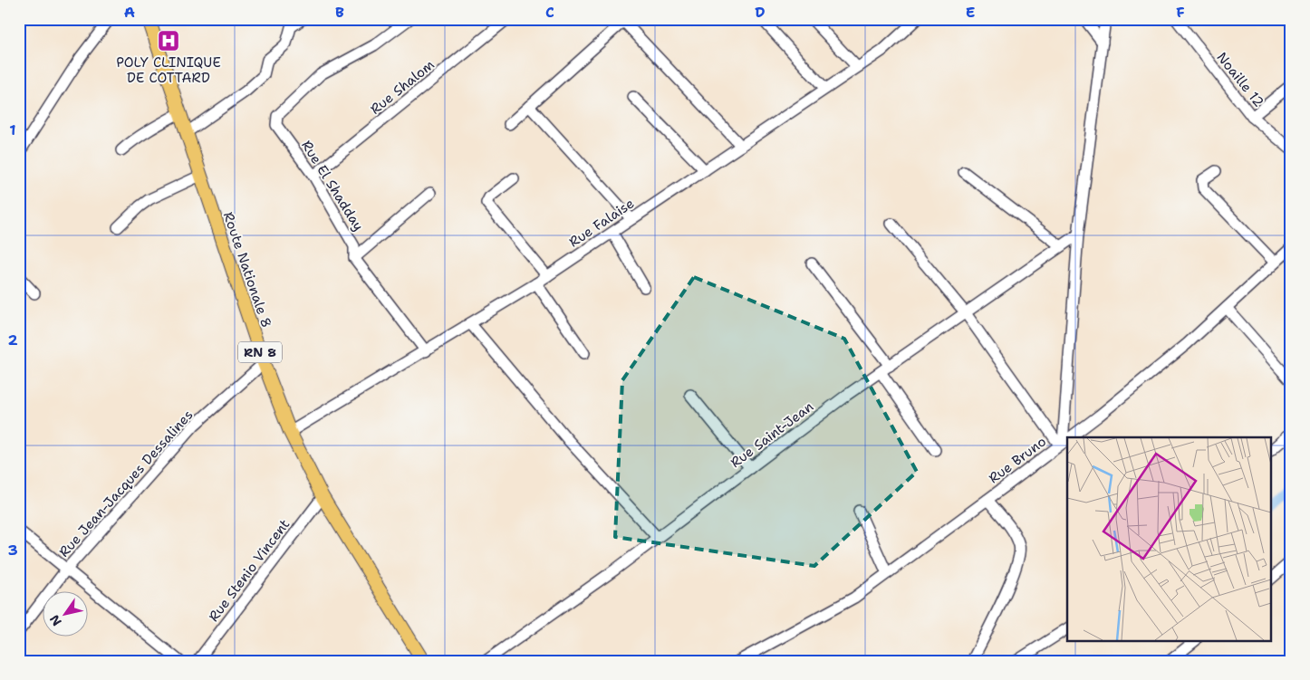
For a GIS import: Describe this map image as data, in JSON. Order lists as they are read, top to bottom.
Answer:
{
  "streets": {
    "main road": ["Route Nationale 8", "RN 8"],
    "street": [
      "Noaille 12",
      "Rue Shalom",
      "Rue El Shadday",
      "Rue Falaise",
      "Rue Saint-Jean",
      "Rue Bruno",
      "Rue Jean-Jacques Dessalines",
      "Rue Stenio Vincent"
    ]
  },
  "crossings": [
    ["Rue Shalom", "Rue El Shadday"],
    ["Rue El Shadday", "Rue Falaise"],
    ["Rue Falaise", "Route Nationale 8"],
    ["Route Nationale 8", "Rue Jean-Jacques Dessalines"],
    ["Route Nationale 8", "Rue Stenio Vincent"]
  ],
  "places": {
    "hospital": ["POLY CLINIQUE DE COTTARD"]
  },
  "north": "bottom left",
  "grid": {
    "columns": [
      "A",
      "B",
      "C",
      "D",
      "E",
      "F"
    ],
    "rows": ["1", "2", "3"]
  }
}
